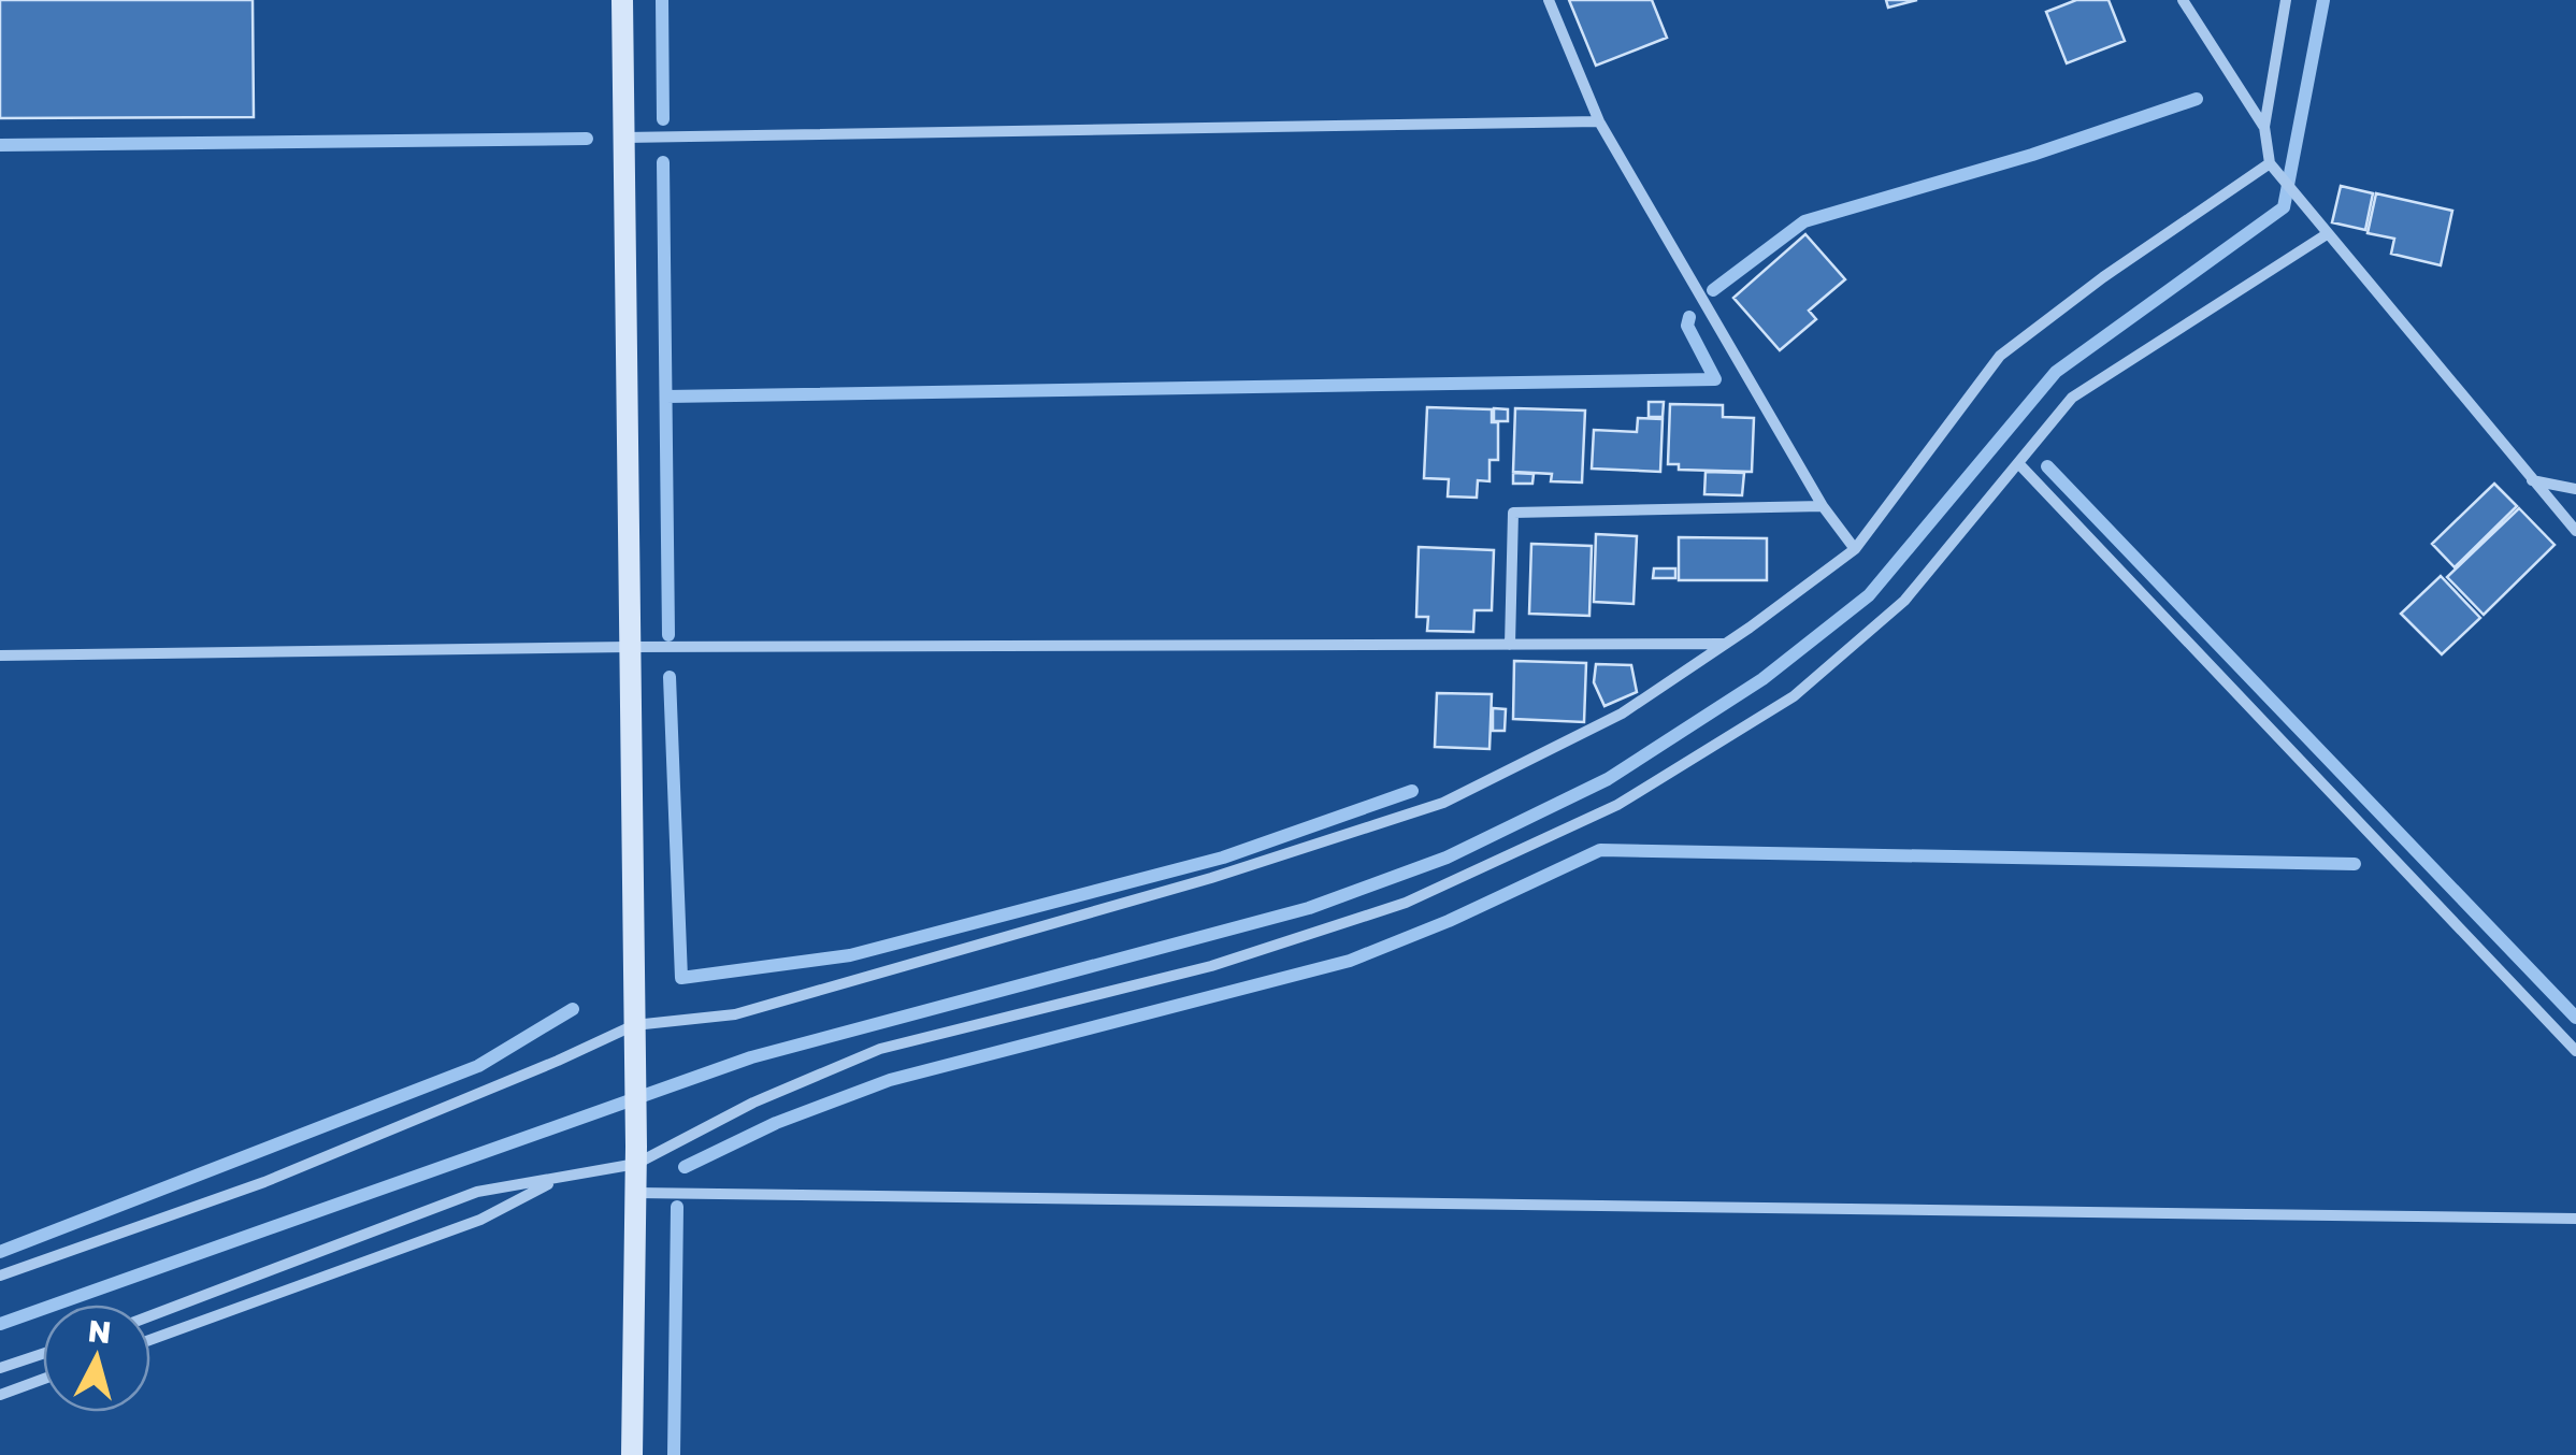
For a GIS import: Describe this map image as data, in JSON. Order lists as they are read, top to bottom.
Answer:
{
  "north": "top"
}
